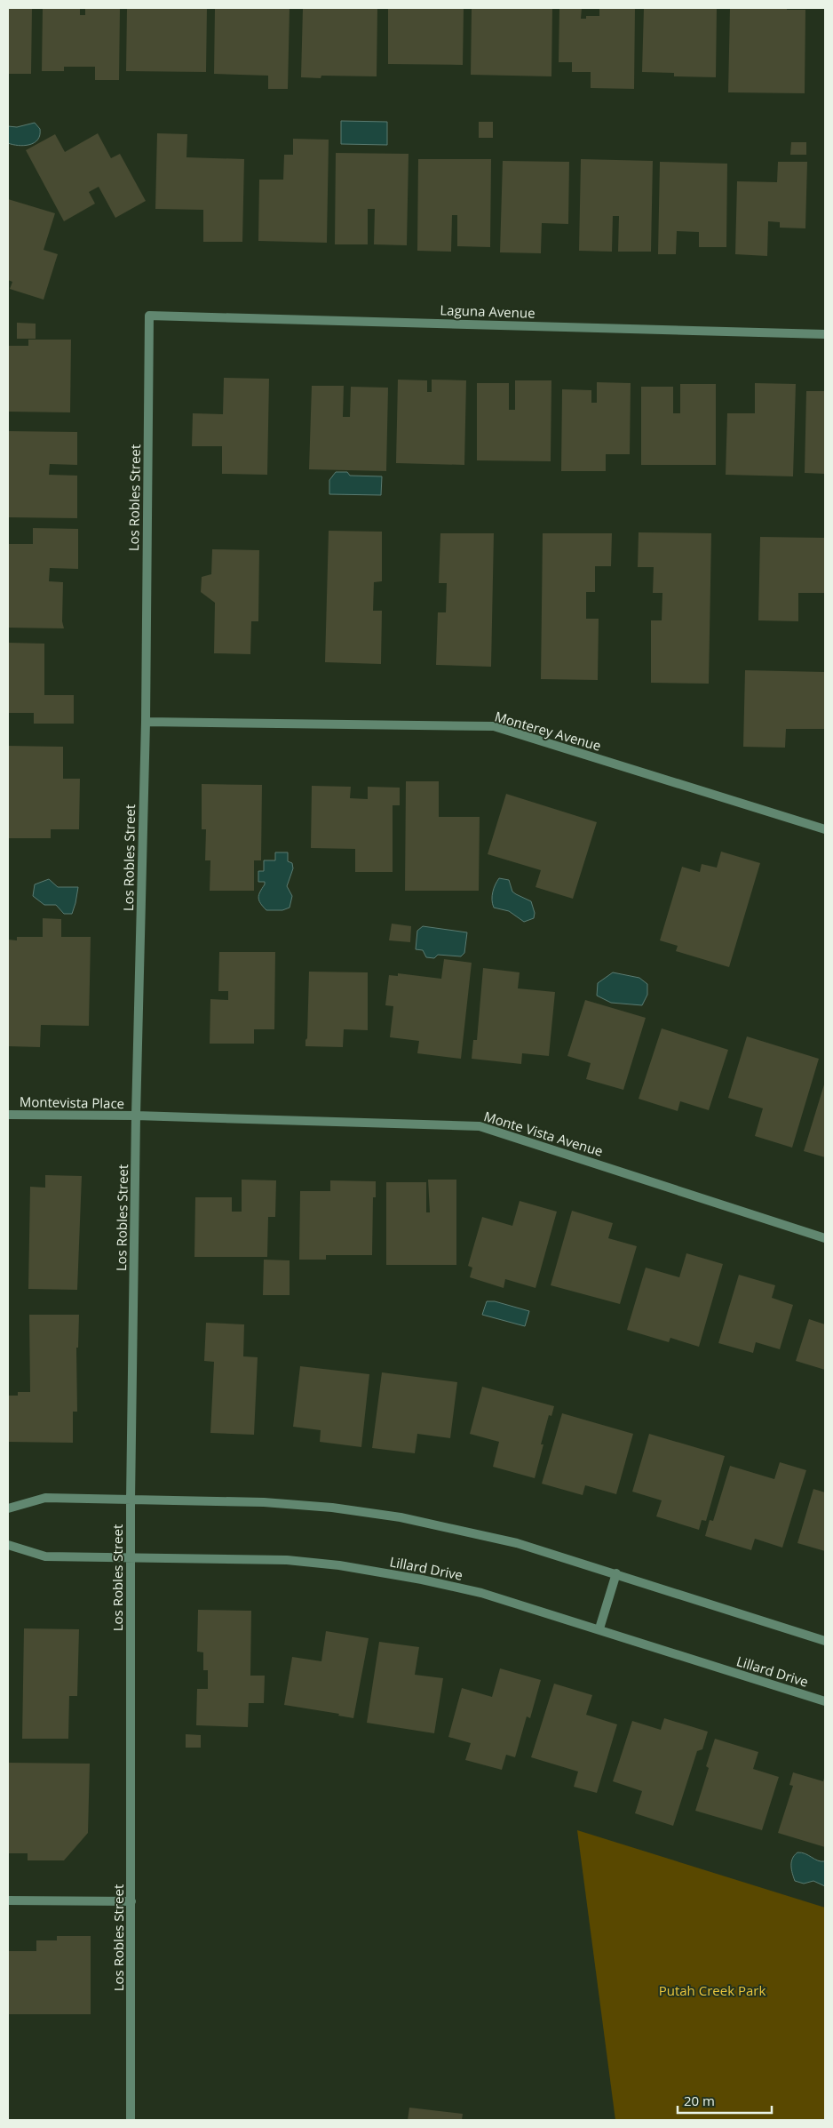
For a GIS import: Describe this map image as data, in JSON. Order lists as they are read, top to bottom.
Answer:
{
  "streets": {
    "street": [
      "Laguna Avenue",
      "Los Robles Street",
      "Monterey Avenue",
      "Montevista Place",
      "Monte Vista Avenue",
      "Lillard Drive"
    ]
  },
  "crossings": [
    ["Laguna Avenue", "Los Robles Street"],
    ["Los Robles Street", "Monterey Avenue"],
    ["Los Robles Street", "Montevista Place"],
    ["Los Robles Street", "Monte Vista Avenue"],
    ["Los Robles Street", "Lillard Drive"],
    ["Montevista Place", "Monte Vista Avenue"]
  ],
  "parks": ["Putah Creek Park"],
  "scale_bar": "20 m"
}
